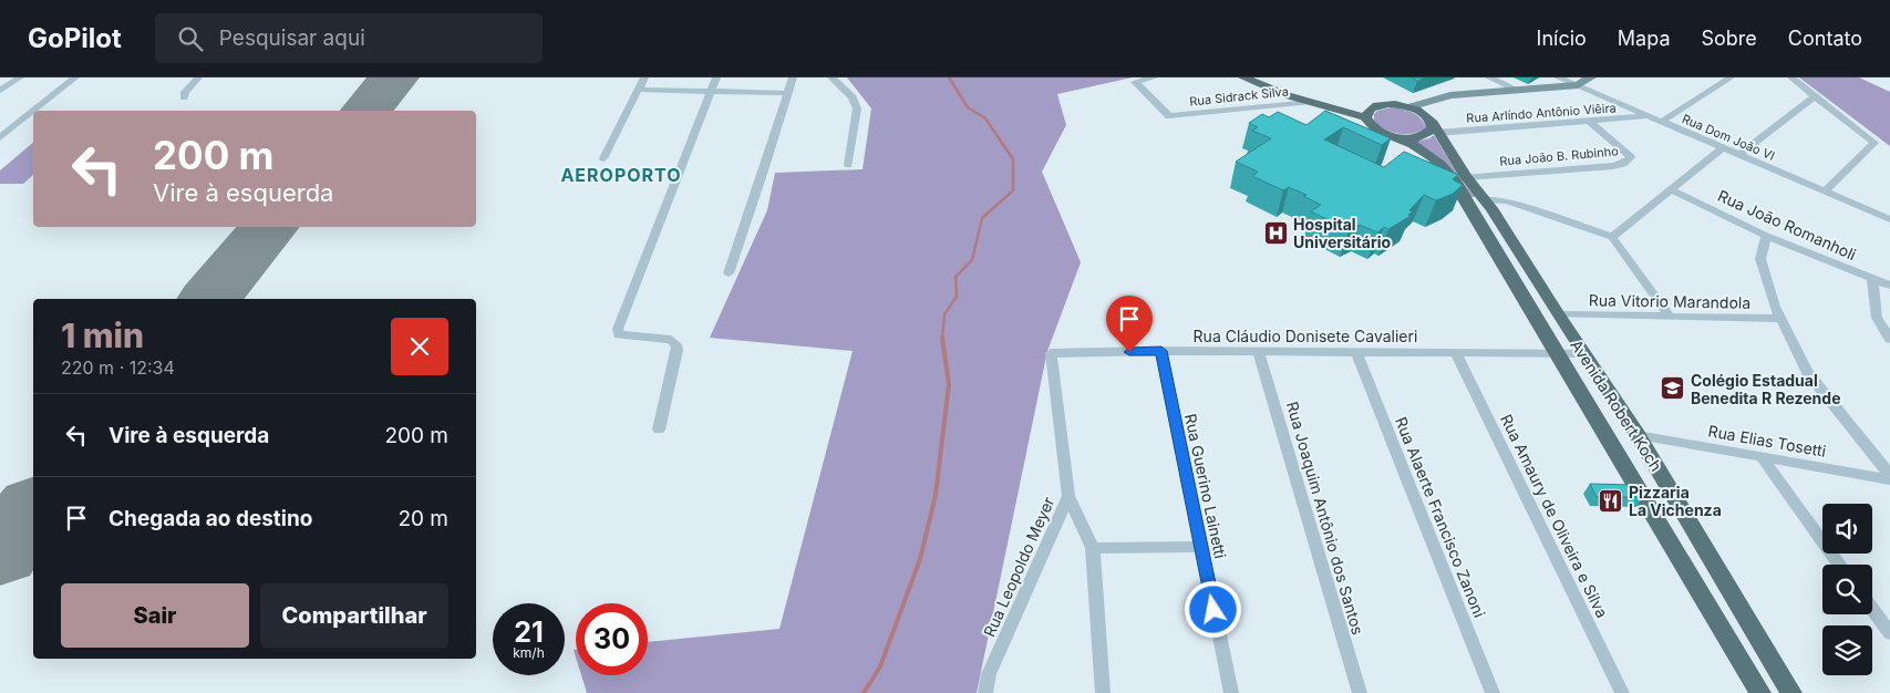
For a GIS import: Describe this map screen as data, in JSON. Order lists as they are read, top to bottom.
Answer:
{
  "streets": {
    "main road": ["Avenida Robert Koch"],
    "street": [
      "Rua Sidrack Silva",
      "Rua Arlíndo Antônio Viêira",
      "Rua Dom João VI",
      "Rua João B. Rubinho",
      "Rua João Romanholi",
      "Rua Vitorio Marandola",
      "Rua Cláudio Donisete Cavalieri",
      "Rua Elias Tosetti",
      "Rua Guerino Lainetti",
      "Rua Amaury de Oliveira e Silva",
      "Rua Alaerte Francisco Zanoni",
      "Rua Joaquim Antônio dos Santos",
      "Rua Leopoldo Meyer"
    ]
  },
  "crossings": [
    ["Rua Arlíndo Antônio Viêira", "Rua Dom João VI"],
    ["Rua Arlíndo Antônio Viêira", "Rua João B. Rubinho"],
    ["Rua Arlíndo Antônio Viêira", "Avenida Robert Koch"],
    ["Rua João B. Rubinho", "Avenida Robert Koch"],
    ["Rua Vitorio Marandola", "Avenida Robert Koch"],
    ["Rua Cláudio Donisete Cavalieri", "Avenida Robert Koch"],
    ["Rua Cláudio Donisete Cavalieri", "Rua Guerino Lainetti"],
    ["Rua Cláudio Donisete Cavalieri", "Rua Amaury de Oliveira e Silva"],
    ["Rua Cláudio Donisete Cavalieri", "Rua Alaerte Francisco Zanoni"],
    ["Rua Cláudio Donisete Cavalieri", "Rua Joaquim Antônio dos Santos"],
    ["Rua Cláudio Donisete Cavalieri", "Rua Leopoldo Meyer"],
    ["Avenida Robert Koch", "Rua Elias Tosetti"]
  ],
  "districts": ["AEROPORTO"],
  "places": {
    "hospital": ["Hospital Universitário"],
    "school or university": ["Colégio Estadual Benedita R Rezende"],
    "restaurant": ["Pizzaria La Vichenza"]
  },
  "page": {
    "header": "GoPilot",
    "search": "Pesquisar aqui",
    "nav": [
      "Início",
      "Mapa",
      "Sobre",
      "Contato"
    ],
    "turn": ["200 m", "Vire à esquerda"],
    "heading": ["1 min", "220 m · 12:34"],
    "list": [
      {
        "name": "Vire à esquerda",
        "value": "200 m"
      },
      {
        "name": "Chegada ao destino",
        "value": "20 m"
      }
    ],
    "buttons": ["Sair", "Compartilhar"],
    "speed": "21 km/h",
    "limit": "30"
  }
}
